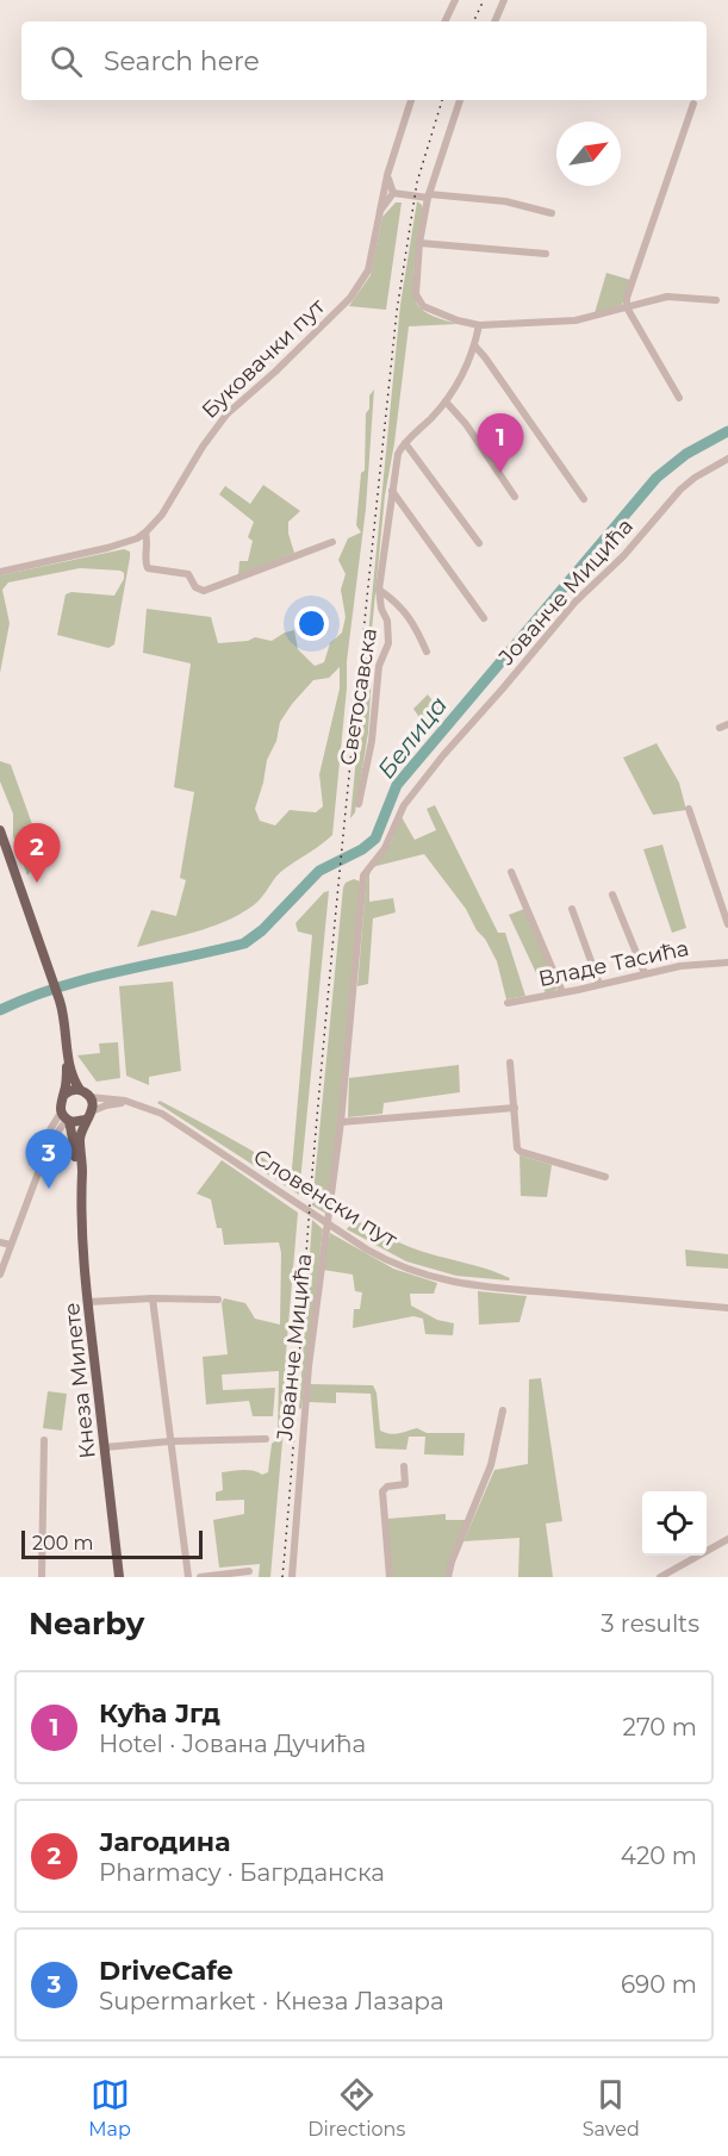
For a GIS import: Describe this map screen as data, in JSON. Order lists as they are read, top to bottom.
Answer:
{
  "streets": {
    "main road": ["Кнеза Милете"],
    "street": [
      "Буковачки пут",
      "Јованче Мицића",
      "Светосавска",
      "Владе Тасића",
      "Словенски пут"
    ]
  },
  "crossings": [
    ["Словенски пут", "Кнеза Милете"]
  ],
  "water": ["Белица"],
  "scale_bar": "200 m",
  "north": "top right",
  "page": {
    "search": "Search here",
    "pins": ["1", "2", "3"],
    "scale": "200 m",
    "heading": ["Nearby", "3 results"],
    "list": [
      {
        "mark": "1",
        "name": "Кућа Јгд",
        "note": "Hotel · Јована Дучића",
        "value": "270 m"
      },
      {
        "mark": "2",
        "name": "Јагодина",
        "note": "Pharmacy · Багрданска",
        "value": "420 m"
      },
      {
        "mark": "3",
        "name": "DriveCafe",
        "note": "Supermarket · Кнеза Лазара",
        "value": "690 m"
      }
    ],
    "nav": ["Map", "Directions", "Saved"]
  }
}
